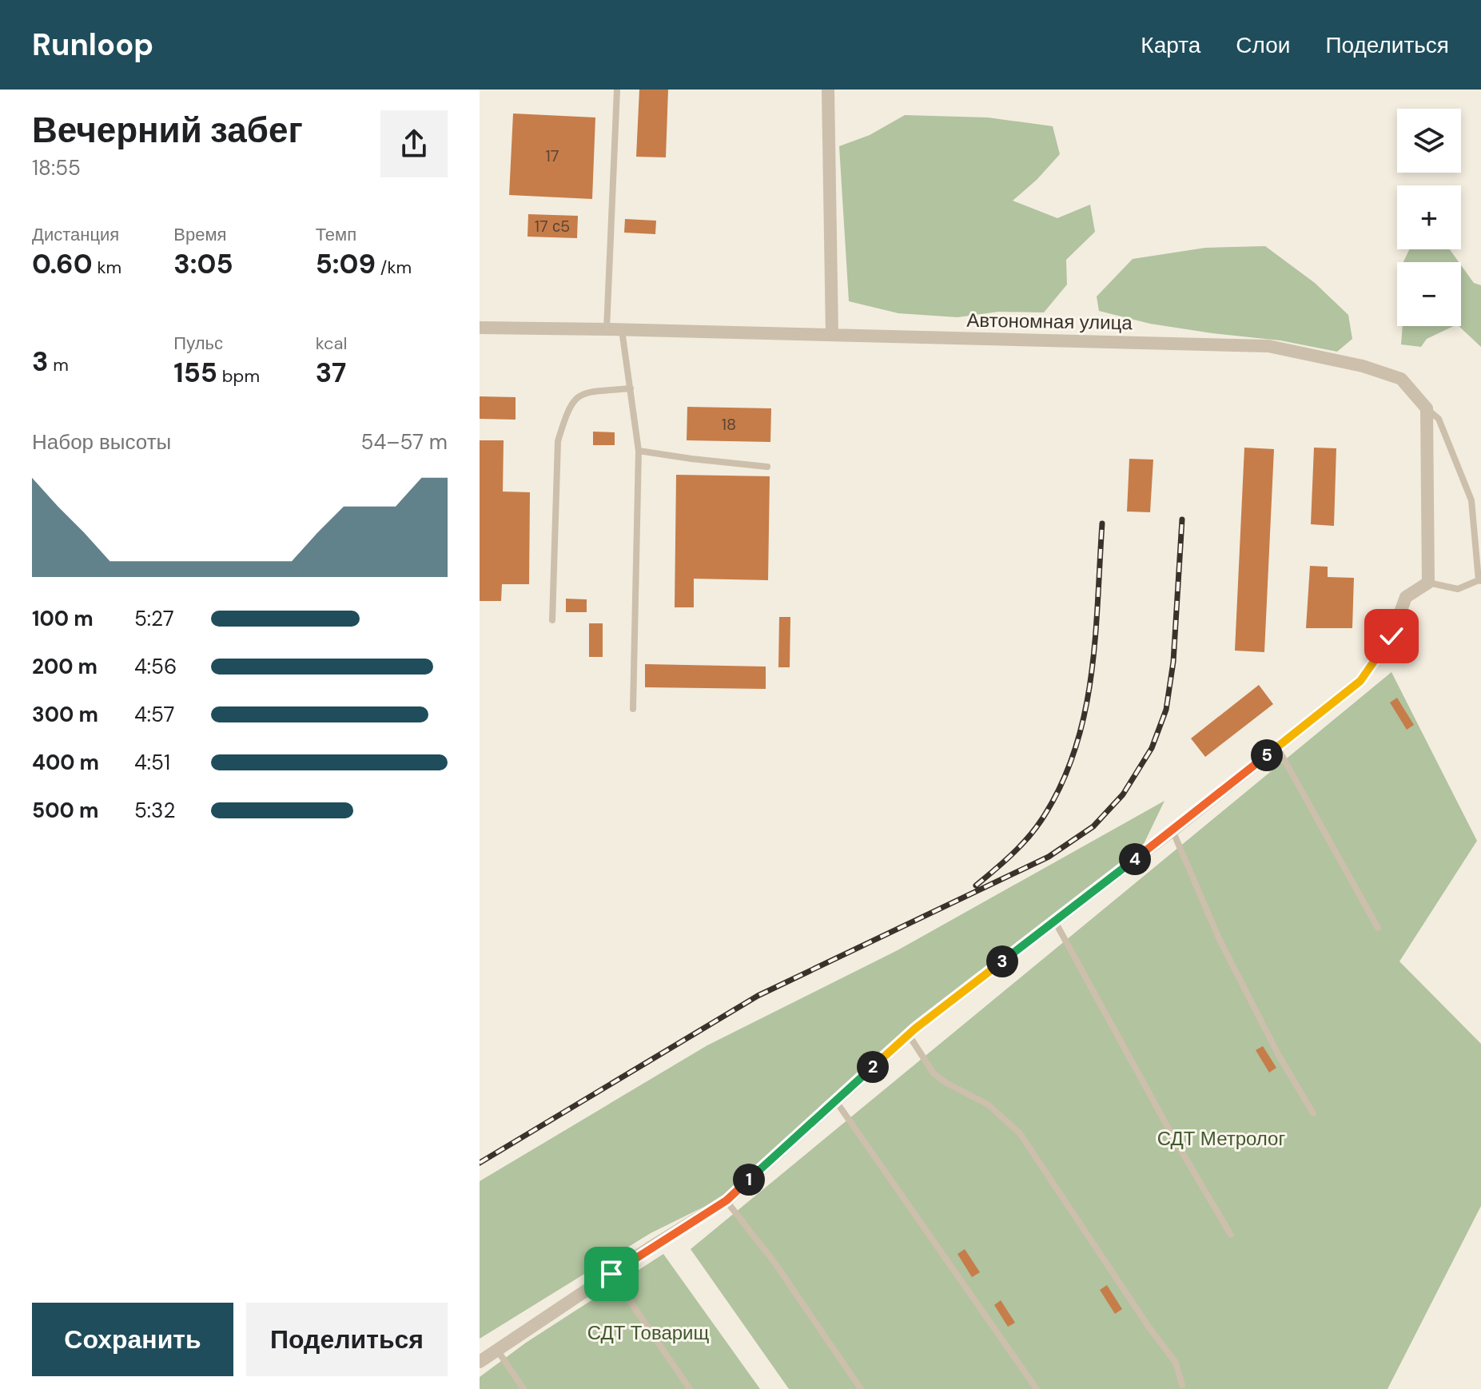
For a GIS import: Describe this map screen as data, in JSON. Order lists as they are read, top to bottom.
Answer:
{
  "streets": {
    "street": ["Автономная улица"]
  },
  "parks": ["СДТ Метролог", "СДТ Товарищ"],
  "house_numbers": ["17", "17 с5", "18"],
  "page": {
    "header": "Runloop",
    "nav": ["Карта", "Слои", "Поделиться"],
    "heading": ["Вечерний забег", "18:55"],
    "map_buttons": ["+", "−"],
    "stats": [
      ["Дистанция", "0.60 km"],
      ["Время", "3:05"],
      ["Темп", "5:09 /km"],
      ["3 m"],
      ["Пульс", "155 bpm"],
      ["kcal", "37"]
    ],
    "chart": ["Набор высоты", "54–57 m"],
    "list": [
      {
        "name": "100 m",
        "note": "5:27"
      },
      {
        "name": "200 m",
        "note": "4:56"
      },
      {
        "name": "300 m",
        "note": "4:57"
      },
      {
        "name": "400 m",
        "note": "4:51"
      },
      {
        "name": "500 m",
        "note": "5:32"
      }
    ],
    "pins": [
      "5",
      "4",
      "3",
      "2",
      "1"
    ],
    "buttons": ["Сохранить", "Поделиться"]
  }
}
